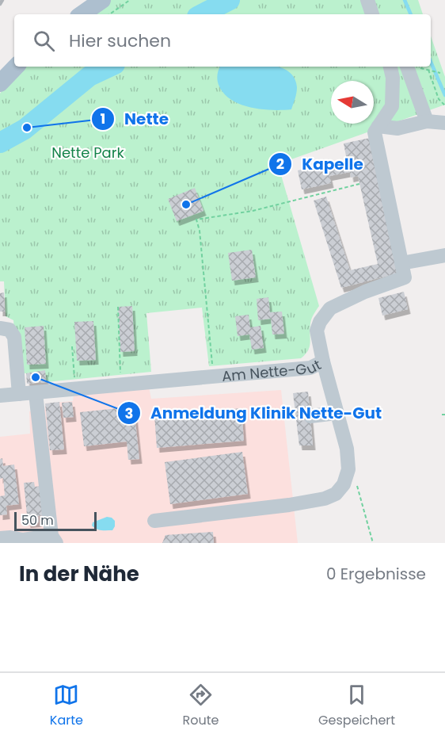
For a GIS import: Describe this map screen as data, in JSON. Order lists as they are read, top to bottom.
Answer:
{
  "streets": {
    "street": ["Am Nette-Gut"]
  },
  "parks": ["Nette Park"],
  "places": ["Nette", "Kapelle", "Anmeldung Klinik Nette-Gut"],
  "scale_bar": "50 m",
  "north": "left",
  "page": {
    "search": "Hier suchen",
    "scale": "50 m",
    "heading": ["In der Nähe", "0 Ergebnisse"],
    "nav": ["Karte", "Route", "Gespeichert"]
  }
}
